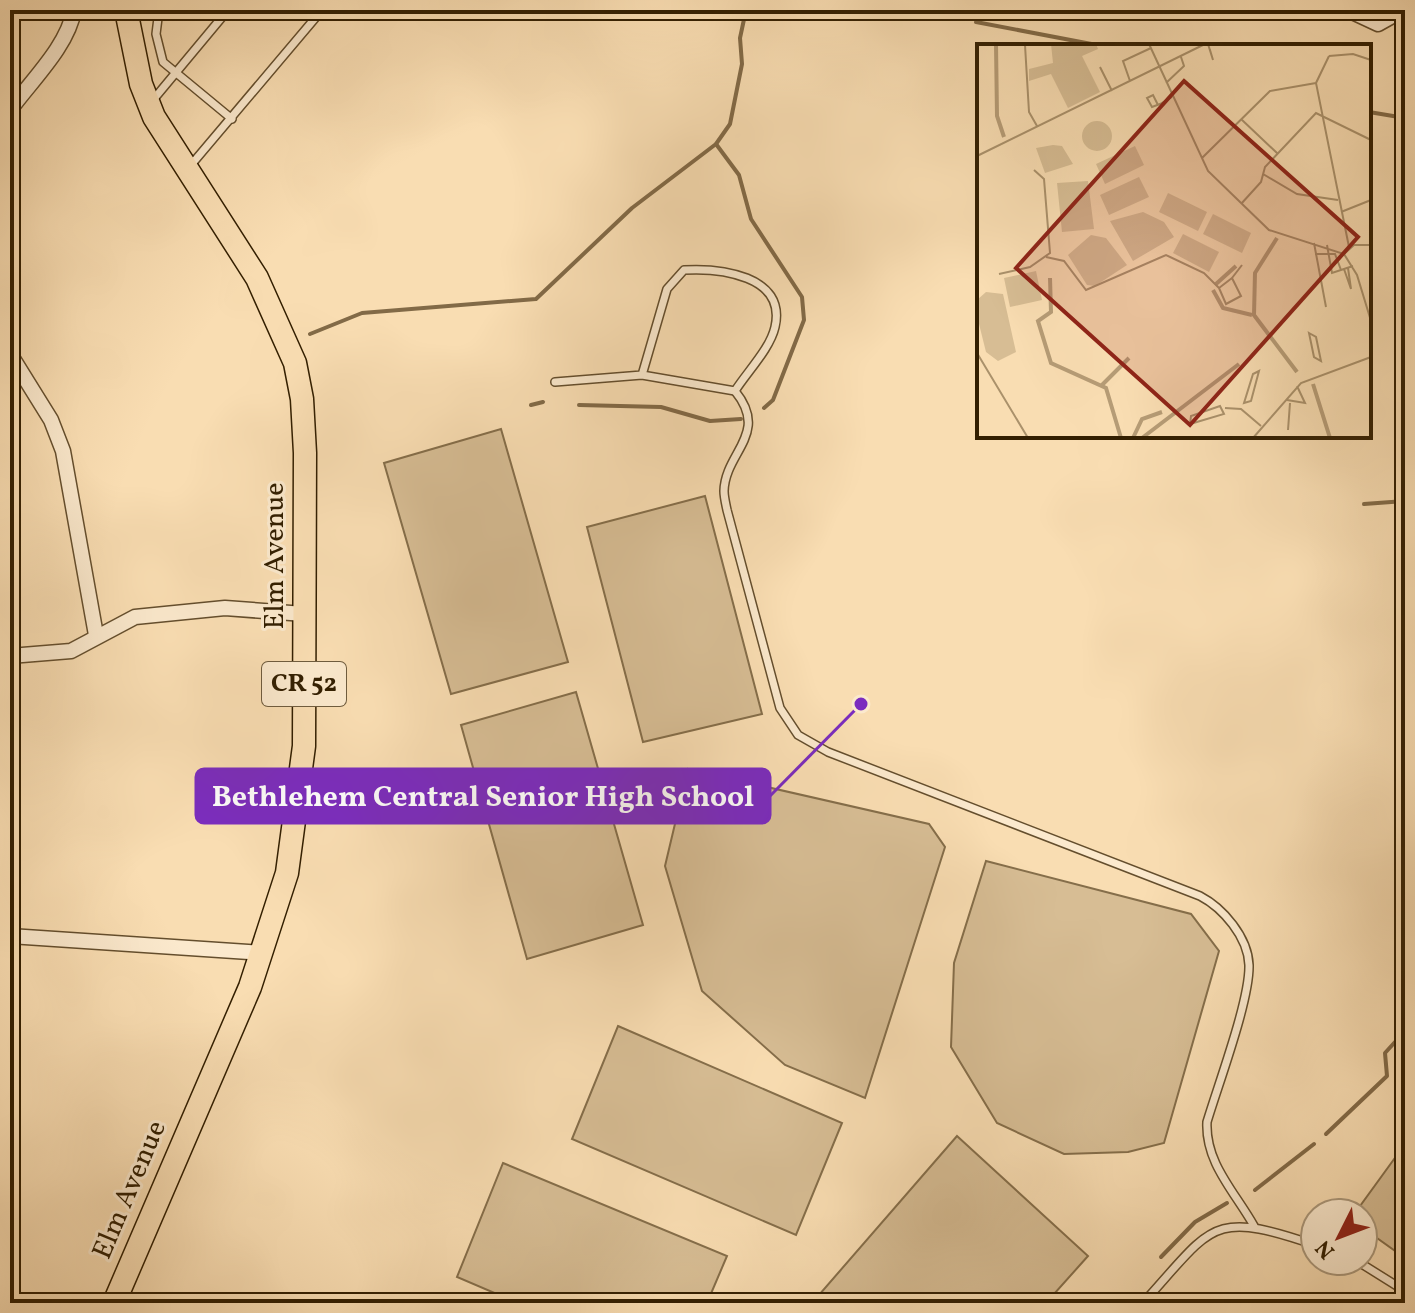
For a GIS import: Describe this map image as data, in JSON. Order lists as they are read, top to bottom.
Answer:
{
  "streets": {
    "main road": ["Elm Avenue", "CR 52"]
  },
  "places": ["Bethlehem Central Senior High School"],
  "north": "bottom left"
}
